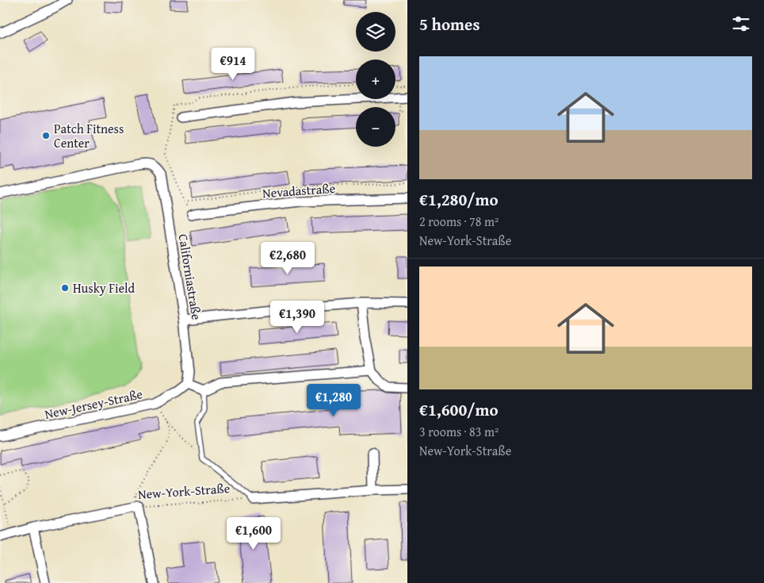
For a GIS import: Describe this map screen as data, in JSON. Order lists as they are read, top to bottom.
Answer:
{
  "streets": {
    "street": [
      "Nevadastraße",
      "Californiastraße",
      "New-Jersey-Straße",
      "New-York-Straße"
    ]
  },
  "crossings": [
    ["Californiastraße", "New-Jersey-Straße"]
  ],
  "places": ["Patch Fitness Center", "Husky Field"],
  "page": {
    "heading": "5 homes",
    "map_buttons": ["+", "−"],
    "price": [
      "€914",
      "€2,680",
      "€1,390",
      "€1,280",
      "€1,600"
    ],
    "list": [
      {
        "name": "€1,280/mo",
        "note": "2 rooms · 78 m² · New-York-Straße"
      },
      {
        "name": "€1,600/mo",
        "note": "3 rooms · 83 m² · New-York-Straße"
      }
    ]
  }
}
